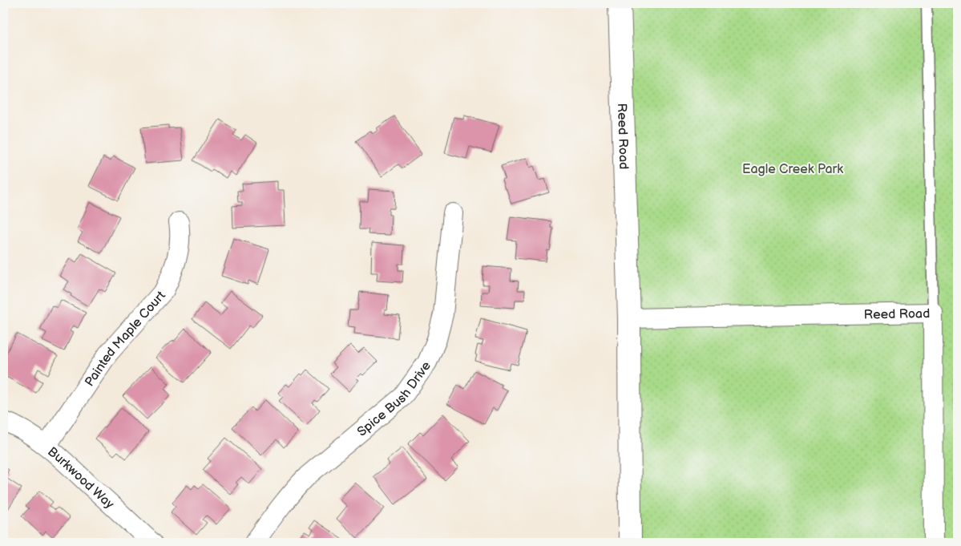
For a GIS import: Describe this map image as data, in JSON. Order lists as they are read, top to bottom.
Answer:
{
  "streets": {
    "main road": ["Reed Road"],
    "street": ["Painted Maple Court", "Spice Bush Drive", "Burkwood Way"]
  },
  "crossings": [
    ["Painted Maple Court", "Burkwood Way"]
  ],
  "parks": ["Eagle Creek Park"]
}
